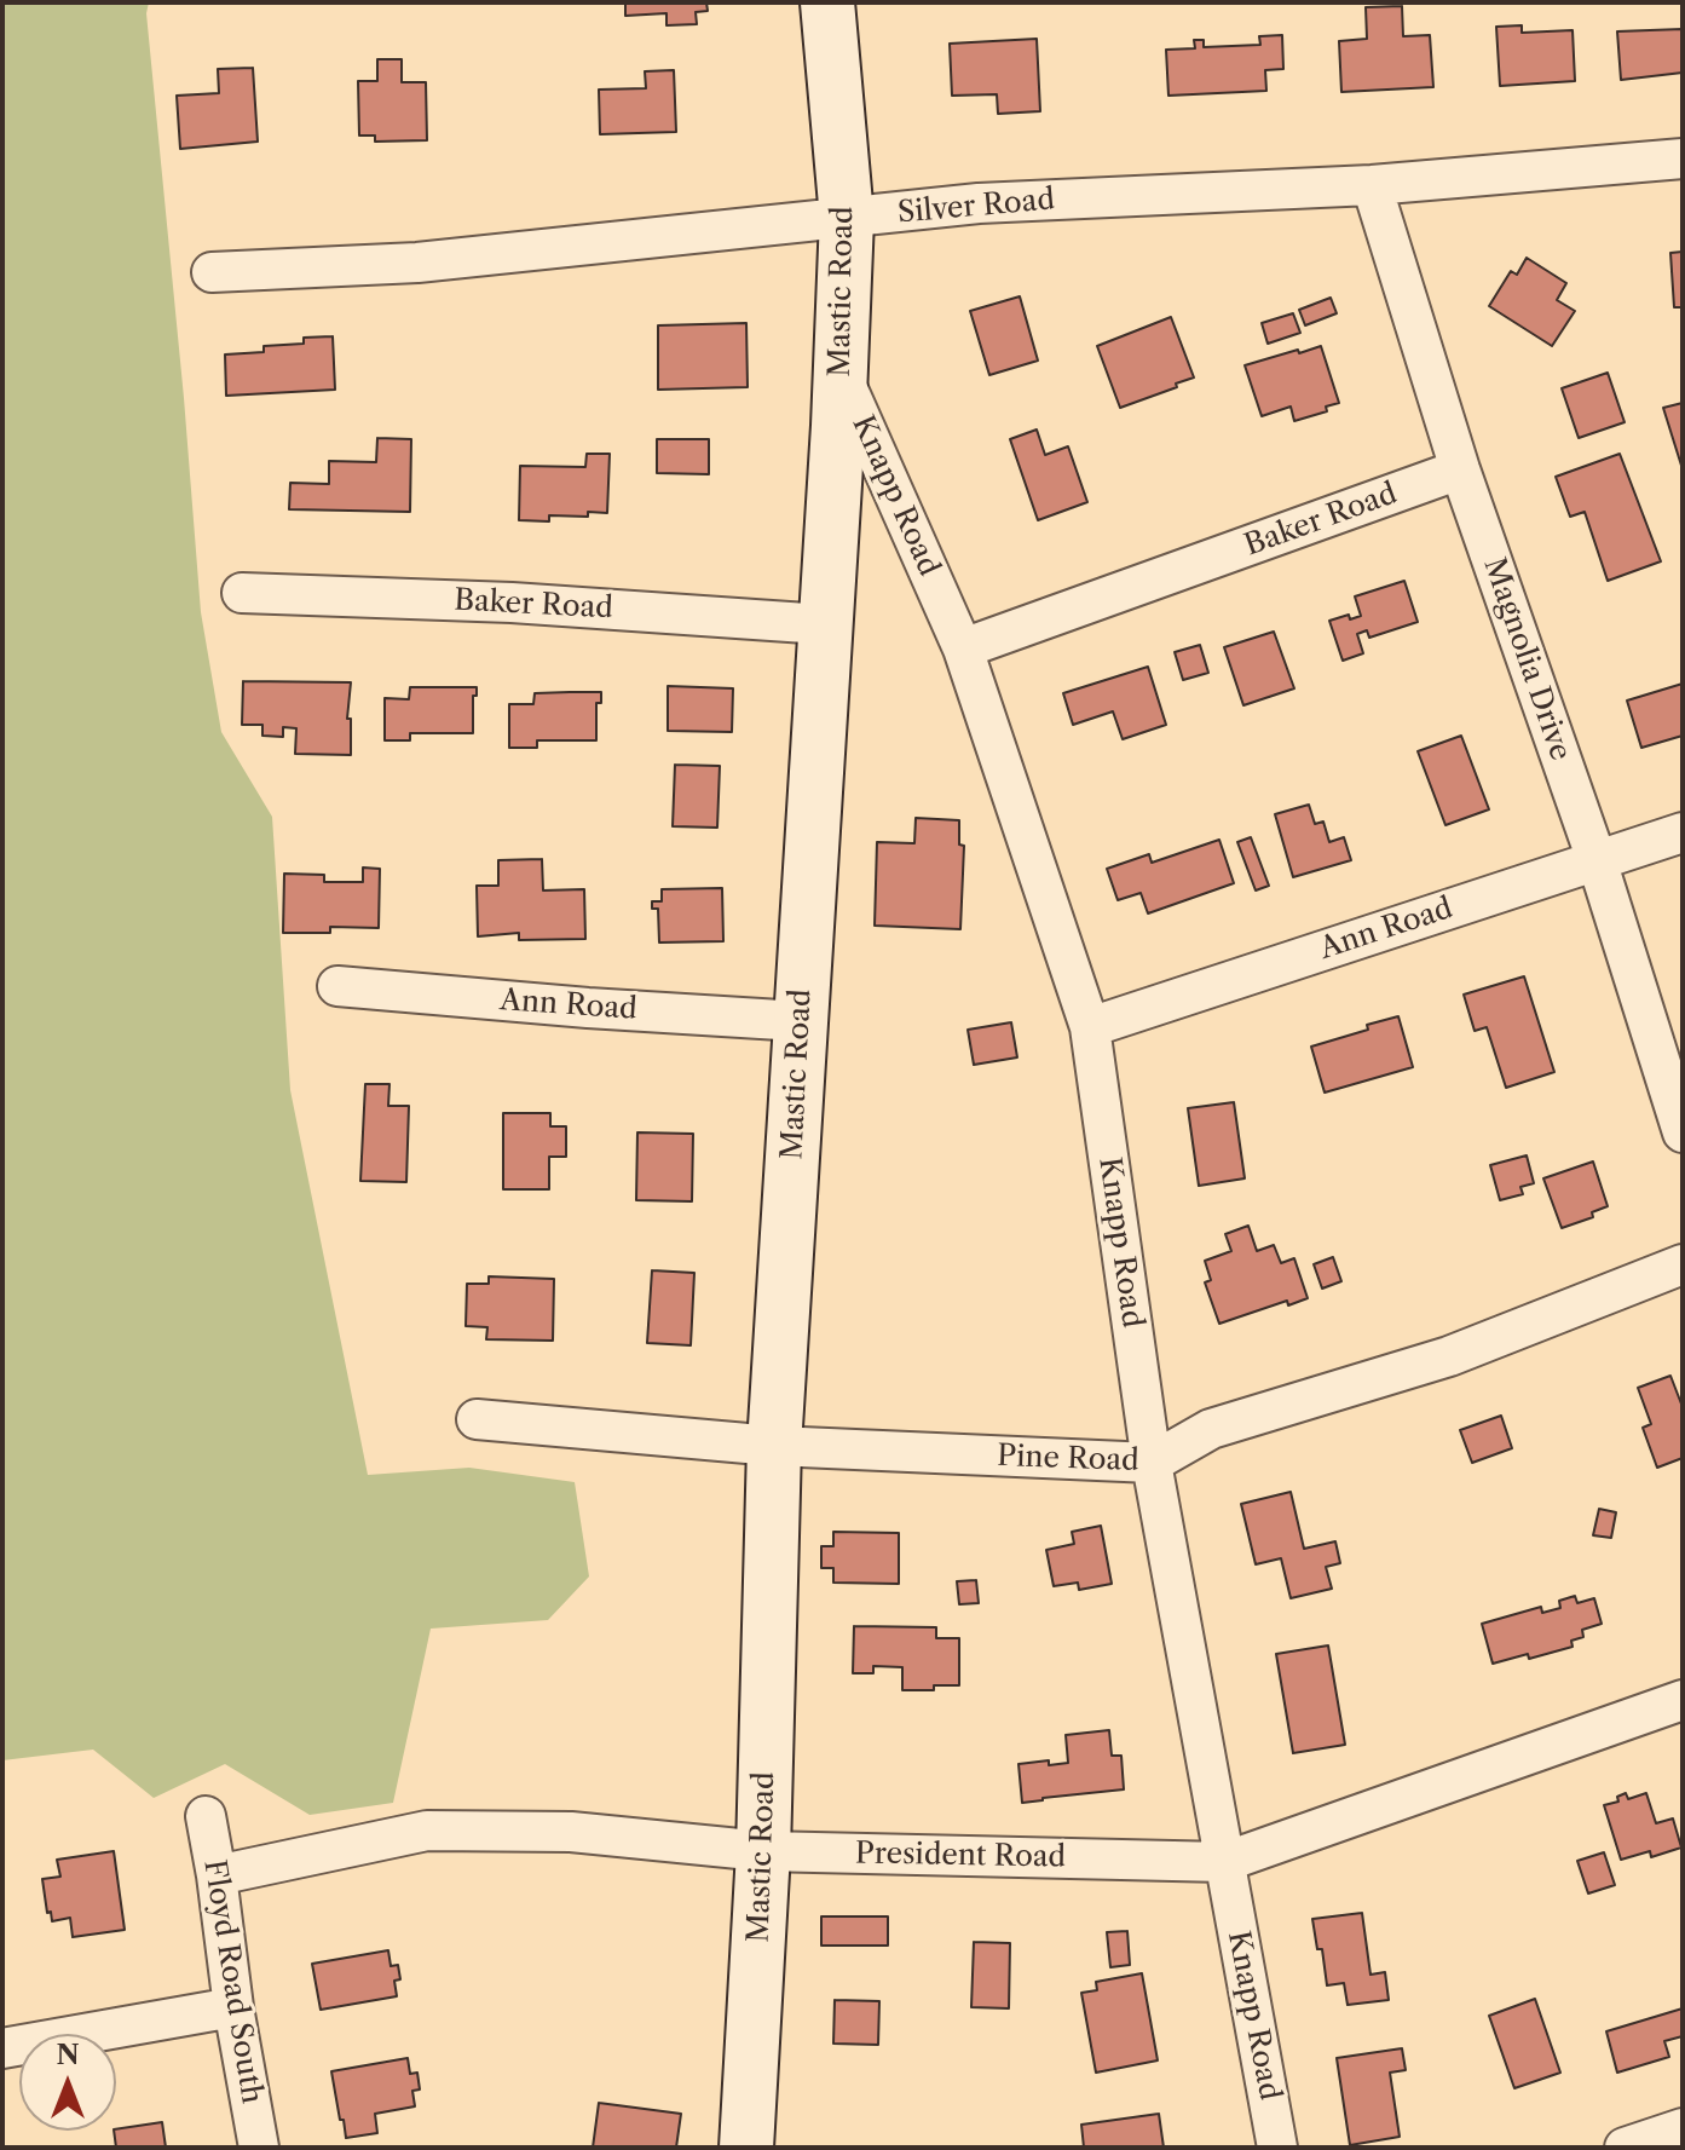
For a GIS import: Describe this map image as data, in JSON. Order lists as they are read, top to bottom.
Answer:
{
  "streets": {
    "main road": ["Mastic Road"],
    "street": [
      "Silver Road",
      "Knapp Road",
      "Baker Road",
      "Magnolia Drive",
      "Ann Road",
      "Pine Road",
      "President Road",
      "Floyd Road South"
    ]
  },
  "crossings": [
    ["Silver Road", "Mastic Road"],
    ["Silver Road", "Magnolia Drive"],
    ["Mastic Road", "Knapp Road"],
    ["Mastic Road", "Baker Road"],
    ["Mastic Road", "Ann Road"],
    ["Mastic Road", "Pine Road"],
    ["Mastic Road", "President Road"],
    ["Knapp Road", "Baker Road"],
    ["Knapp Road", "Ann Road"],
    ["Knapp Road", "Pine Road"],
    ["Knapp Road", "President Road"],
    ["Baker Road", "Magnolia Drive"],
    ["Magnolia Drive", "Ann Road"],
    ["President Road", "Floyd Road South"]
  ],
  "north": "top"
}
